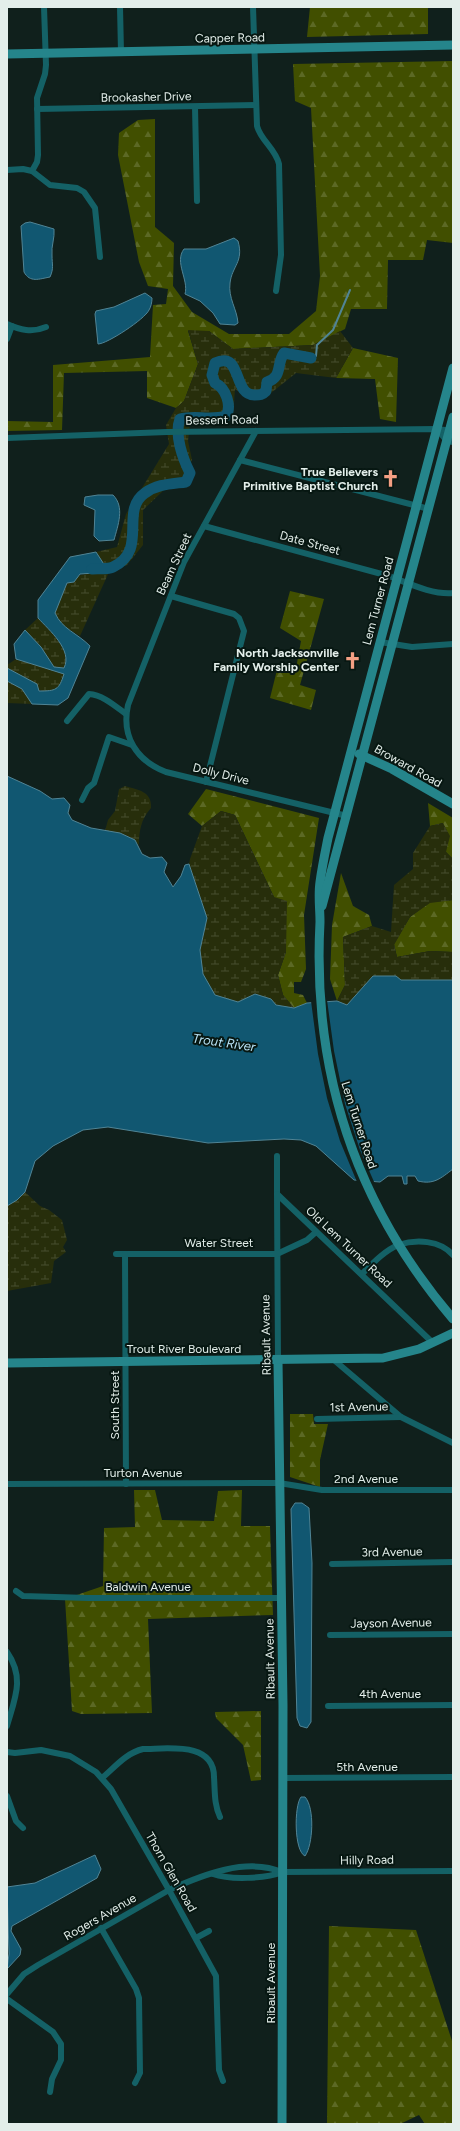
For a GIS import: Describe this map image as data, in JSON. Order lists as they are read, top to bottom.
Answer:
{
  "streets": {
    "street": [
      "Capper Road",
      "Brookasher Drive",
      "Bessent Road",
      "Date Street",
      "Beam Street",
      "Lem Turner Road",
      "Broward Road",
      "Dolly Drive",
      "Water Street",
      "Old Lem Turner Road",
      "Ribault Avenue",
      "Trout River Boulevard",
      "South Street",
      "1st Avenue",
      "Turton Avenue",
      "2nd Avenue",
      "3rd Avenue",
      "Baldwin Avenue",
      "Jayson Avenue",
      "4th Avenue",
      "5th Avenue",
      "Hilly Road",
      "Thorn Glen Road",
      "Rogers Avenue"
    ]
  },
  "crossings": [
    ["Bessent Road", "Beam Street"],
    ["Bessent Road", "Lem Turner Road"],
    ["Date Street", "Beam Street"],
    ["Date Street", "Lem Turner Road"],
    ["Beam Street", "Dolly Drive"],
    ["Lem Turner Road", "Broward Road"],
    ["Lem Turner Road", "Dolly Drive"],
    ["Water Street", "Old Lem Turner Road"],
    ["Water Street", "Ribault Avenue"],
    ["Water Street", "South Street"],
    ["Old Lem Turner Road", "Ribault Avenue"],
    ["Old Lem Turner Road", "Trout River Boulevard"],
    ["Ribault Avenue", "Trout River Boulevard"],
    ["Ribault Avenue", "Turton Avenue"],
    ["Ribault Avenue", "2nd Avenue"],
    ["Ribault Avenue", "Baldwin Avenue"],
    ["Ribault Avenue", "5th Avenue"],
    ["Ribault Avenue", "Hilly Road"],
    ["Ribault Avenue", "Rogers Avenue"],
    ["Trout River Boulevard", "South Street"],
    ["South Street", "Turton Avenue"],
    ["Turton Avenue", "2nd Avenue"],
    ["Hilly Road", "Rogers Avenue"],
    ["Thorn Glen Road", "Rogers Avenue"]
  ],
  "water": ["Trout River"],
  "places": {
    "church": ["True Believers Primitive Baptist Church", "North Jacksonville Family Worship Center"]
  }
}
